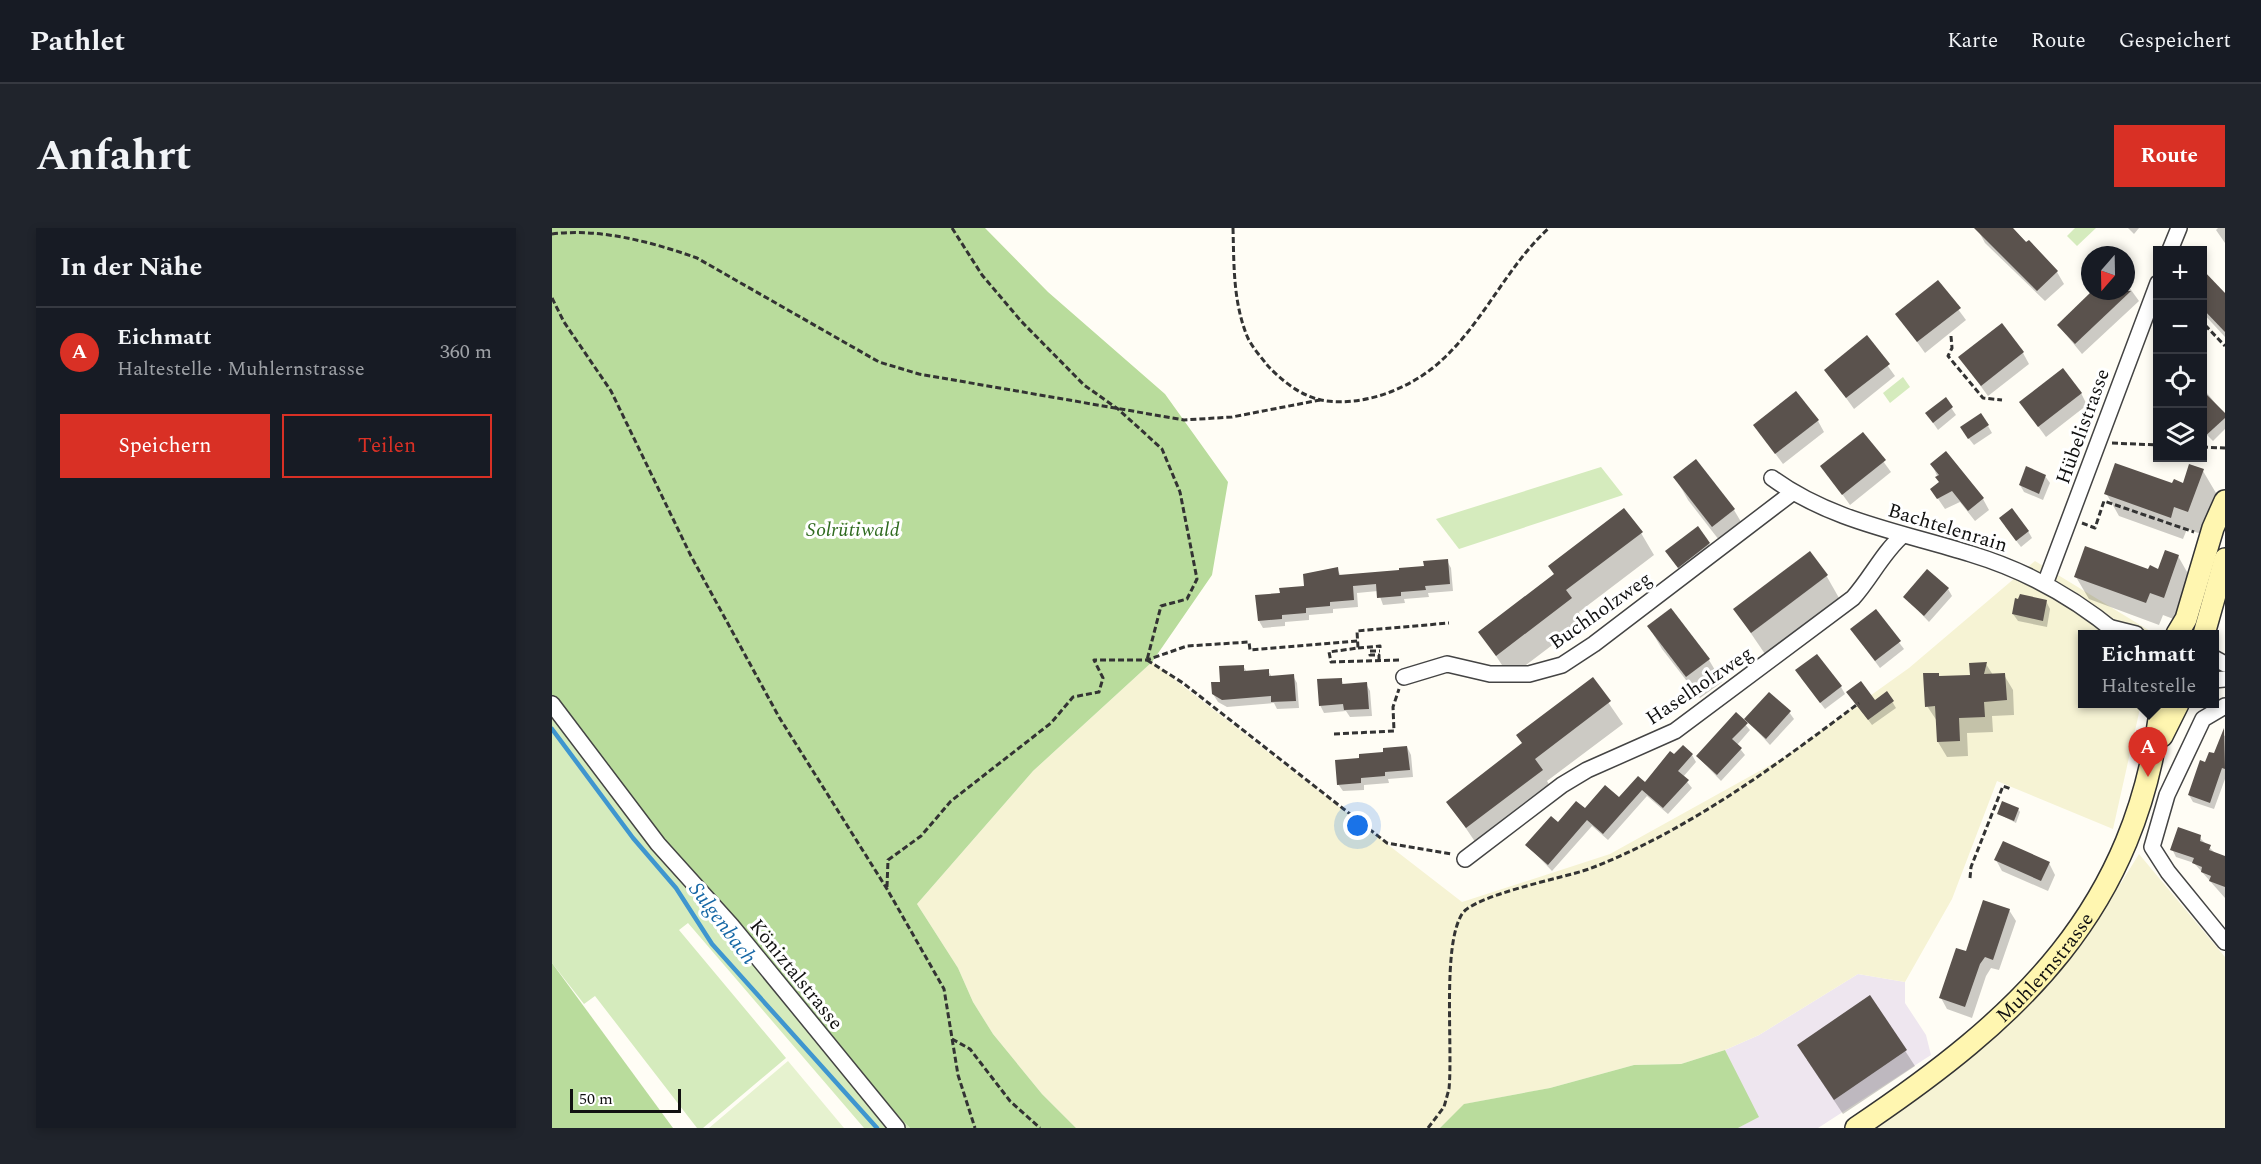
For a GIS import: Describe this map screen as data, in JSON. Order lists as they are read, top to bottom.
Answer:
{
  "streets": {
    "street": [
      "Hübelistrasse",
      "Bachtelenrain",
      "Buchholzweg",
      "Haselholzweg",
      "Muhlernstrasse",
      "Köniztalstrasse"
    ]
  },
  "crossings": [
    ["Hübelistrasse", "Bachtelenrain"],
    ["Bachtelenrain", "Buchholzweg"],
    ["Bachtelenrain", "Haselholzweg"]
  ],
  "water": ["Sulgenbach"],
  "parks": ["Solrütiwald"],
  "scale_bar": "50 m",
  "north": "bottom",
  "page": {
    "header": "Pathlet",
    "nav": ["Karte", "Route", "Gespeichert"],
    "title": "Anfahrt",
    "buttons": [
      "Route",
      ["Speichern", "Teilen"]
    ],
    "heading": "In der Nähe",
    "map_buttons": ["+", "−"],
    "list": [
      {
        "mark": "A",
        "name": "Eichmatt",
        "note": "Haltestelle · Muhlernstrasse",
        "value": "360 m"
      }
    ],
    "popup": ["Eichmatt", "Haltestelle"],
    "pins": "A",
    "scale": "50 m"
  }
}
